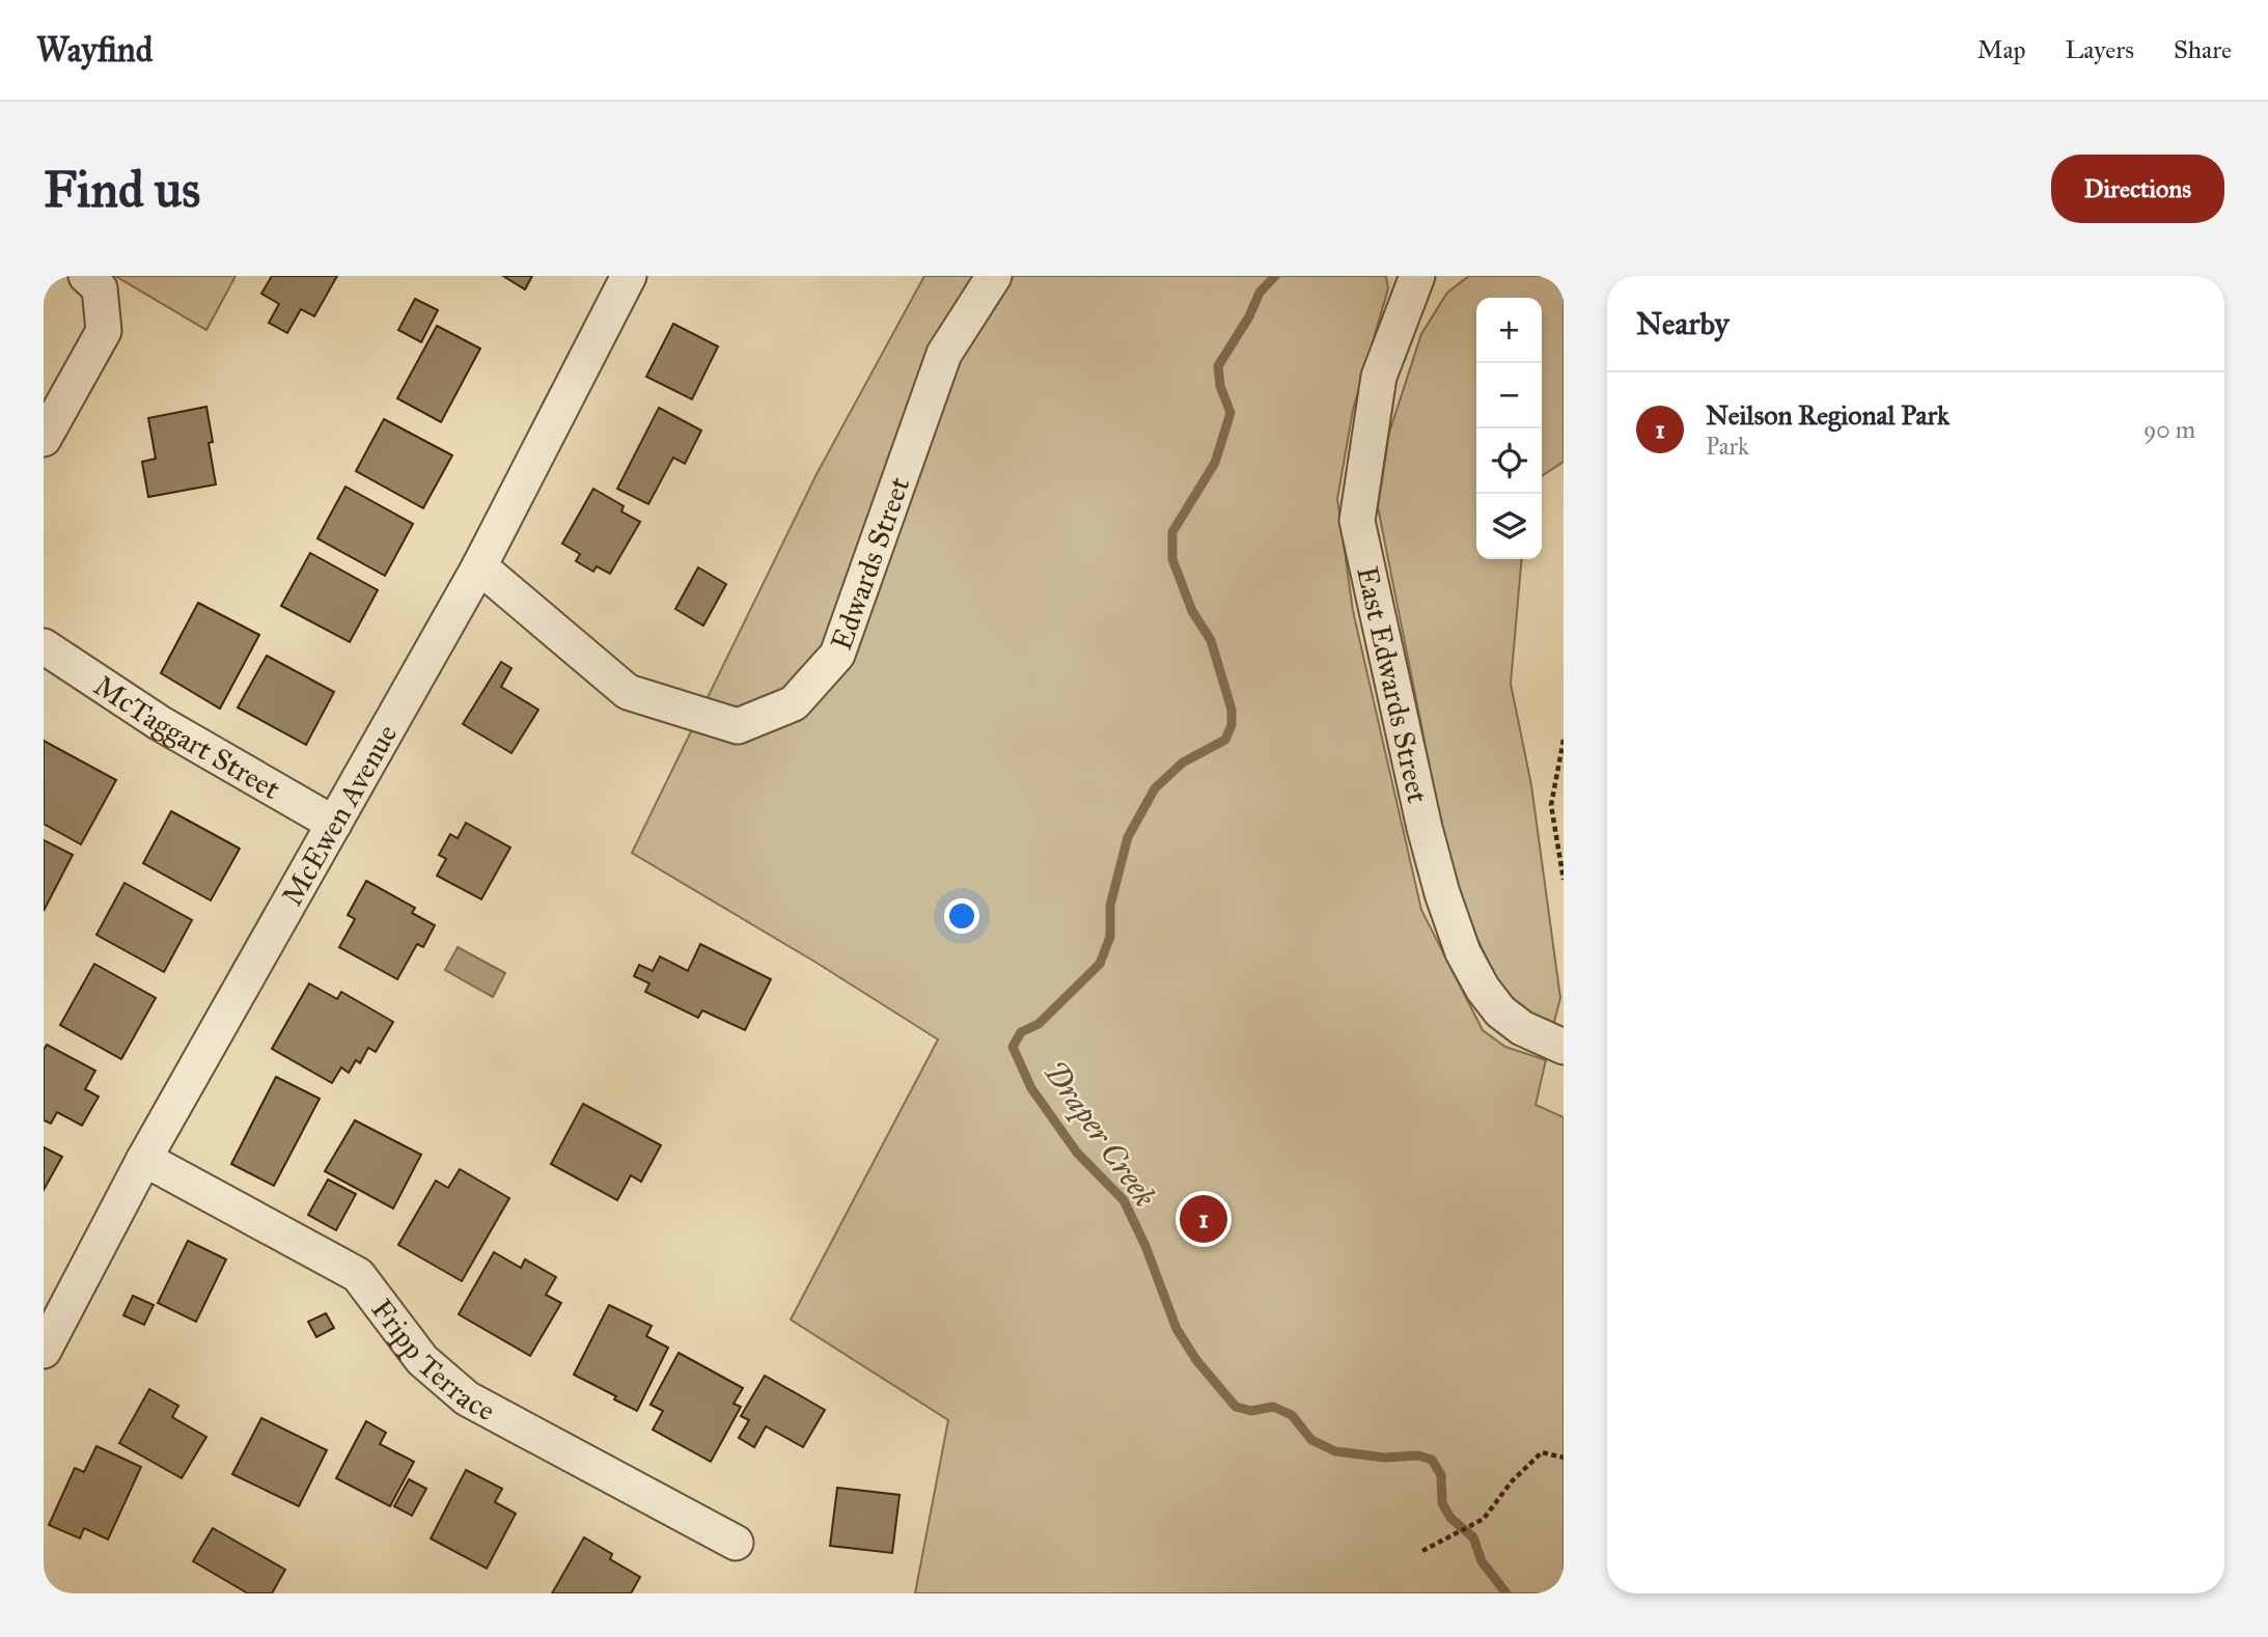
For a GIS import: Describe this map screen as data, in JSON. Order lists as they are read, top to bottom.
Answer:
{
  "streets": {
    "street": [
      "Edwards Street",
      "East Edwards Street",
      "McTaggart Street",
      "McEwen Avenue",
      "Fripp Terrace"
    ]
  },
  "crossings": [
    ["Edwards Street", "McEwen Avenue"],
    ["McTaggart Street", "McEwen Avenue"],
    ["McEwen Avenue", "Fripp Terrace"]
  ],
  "water": ["Draper Creek"],
  "page": {
    "header": "Wayfind",
    "nav": ["Map", "Layers", "Share"],
    "buttons": "Directions",
    "title": "Find us",
    "heading": "Nearby",
    "map_buttons": ["+", "−"],
    "list": [
      {
        "mark": "1",
        "name": "Neilson Regional Park",
        "note": "Park",
        "value": "90 m"
      }
    ],
    "pins": "1"
  }
}
